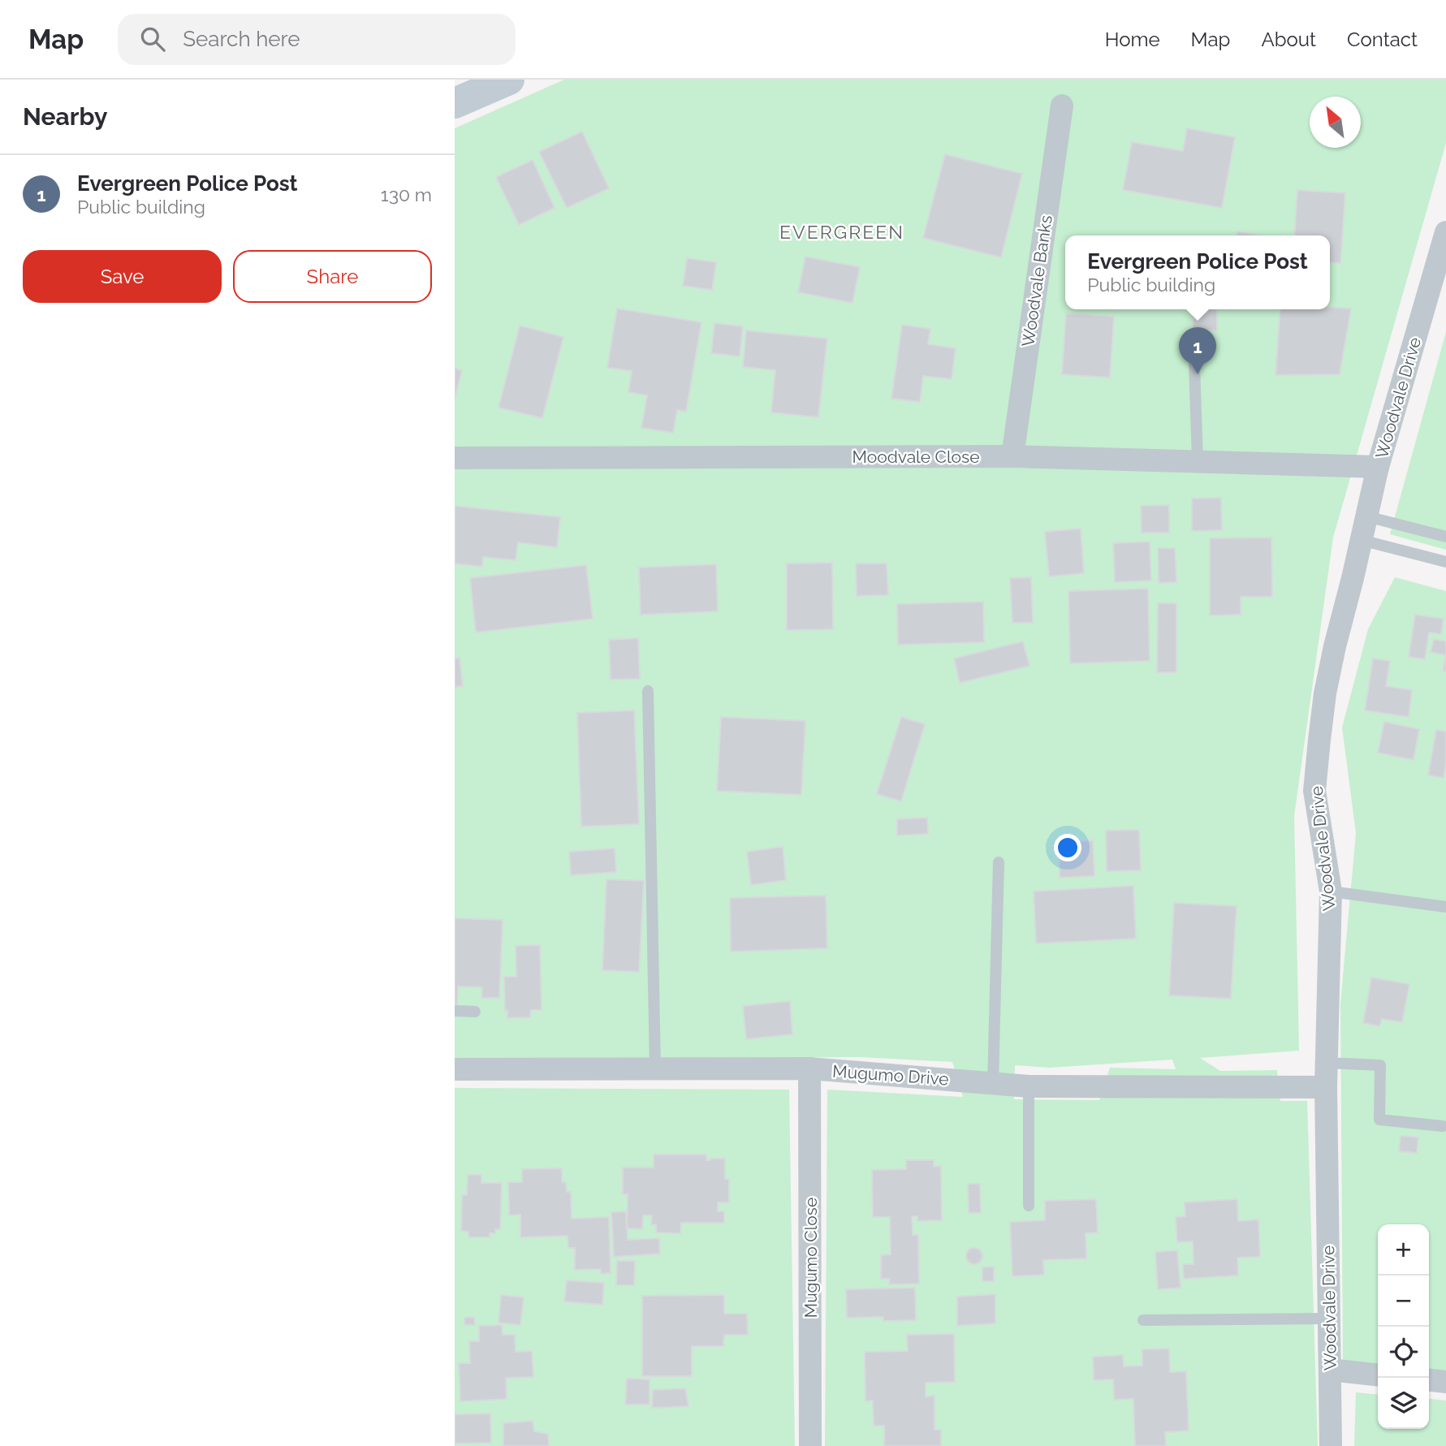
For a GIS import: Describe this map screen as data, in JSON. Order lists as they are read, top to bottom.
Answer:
{
  "streets": {
    "street": [
      "Woodvale Banks",
      "Woodvale Drive",
      "Moodvale Close",
      "Mugumo Drive",
      "Mugumo Close"
    ]
  },
  "crossings": [
    ["Woodvale Banks", "Moodvale Close"],
    ["Woodvale Drive", "Moodvale Close"],
    ["Woodvale Drive", "Mugumo Drive"],
    ["Mugumo Drive", "Mugumo Close"]
  ],
  "districts": ["EVERGREEN"],
  "north": "top left",
  "page": {
    "header": "Map",
    "search": "Search here",
    "nav": [
      "Home",
      "Map",
      "About",
      "Contact"
    ],
    "heading": "Nearby",
    "list": [
      {
        "mark": "1",
        "name": "Evergreen Police Post",
        "note": "Public building",
        "value": "130 m"
      }
    ],
    "buttons": ["Save", "Share"],
    "popup": ["Evergreen Police Post", "Public building"],
    "pins": "1",
    "map_buttons": ["+", "−"]
  }
}
